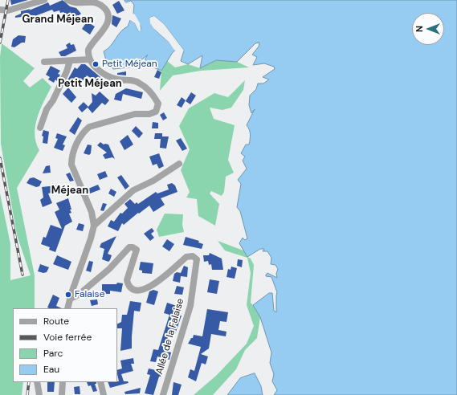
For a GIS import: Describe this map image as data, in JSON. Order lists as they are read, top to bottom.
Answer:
{
  "streets": {
    "street": ["Allée de la Falaise"]
  },
  "districts": ["Grand Méjean", "Petit Méjean", "Méjean"],
  "places": ["Petit Méjean", "Falaise"],
  "legend": [
    "Route",
    "Voie ferrée",
    "Parc",
    "Eau"
  ],
  "north": "left"
}
